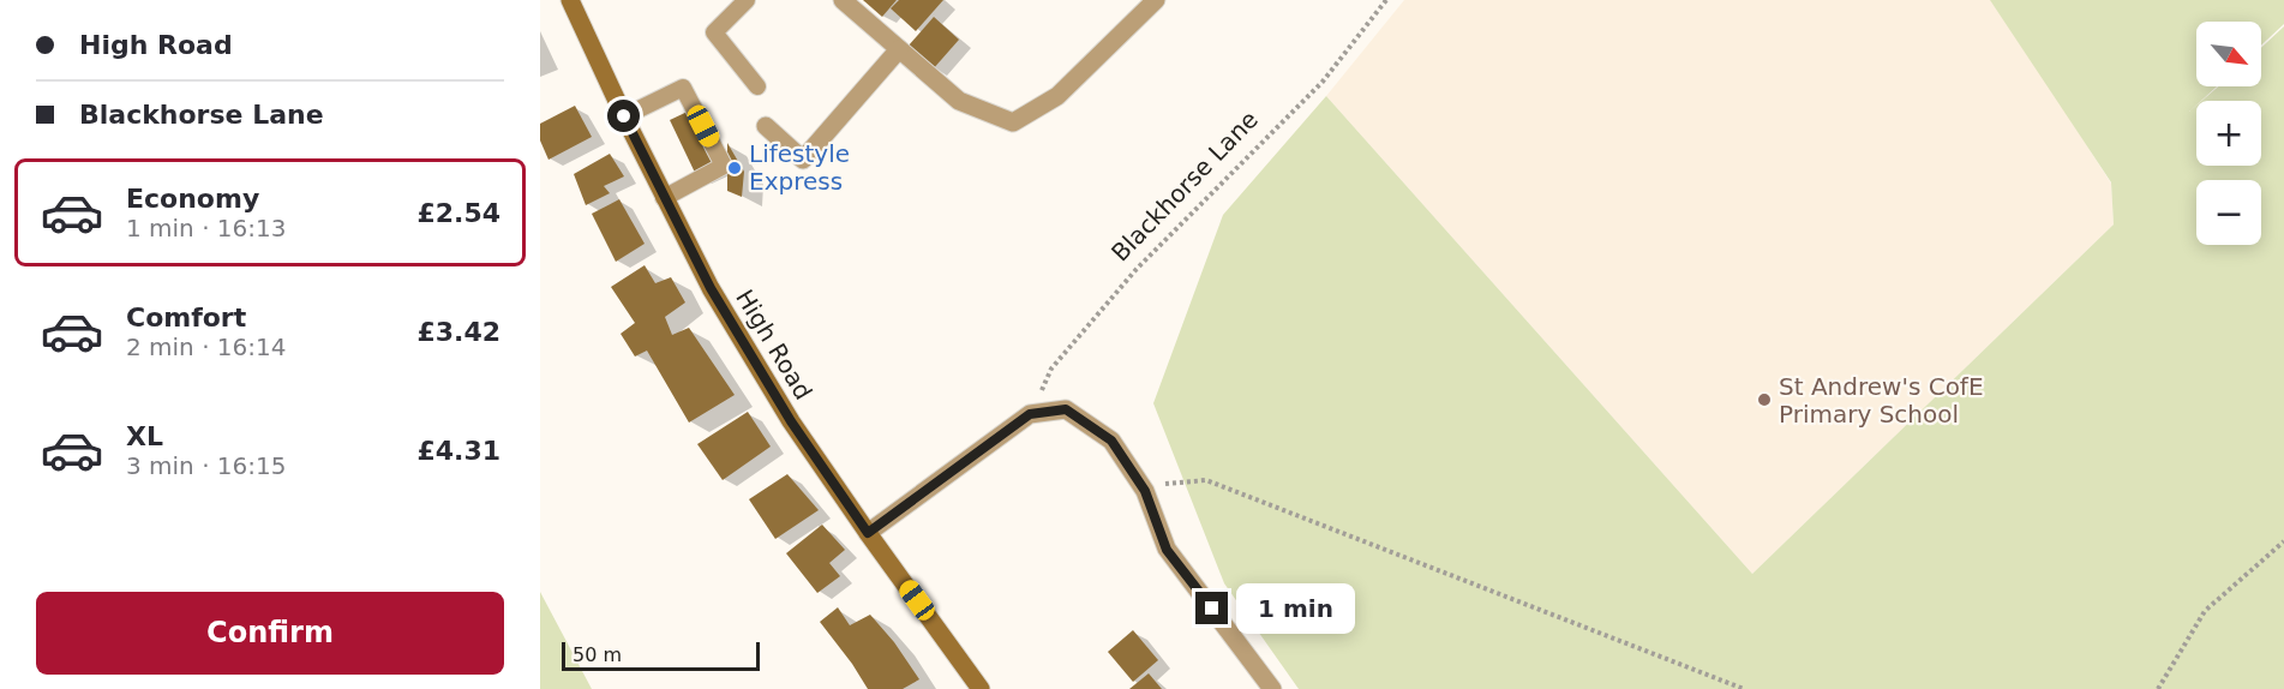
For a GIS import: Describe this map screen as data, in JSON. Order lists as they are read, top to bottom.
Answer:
{
  "streets": {
    "main road": ["High Road"],
    "path": ["Blackhorse Lane"]
  },
  "places": ["Lifestyle Express", "St Andrew's CofE Primary School"],
  "scale_bar": "50 m",
  "north": "bottom right",
  "page": {
    "banner": ["High Road", "Blackhorse Lane"],
    "map_buttons": ["+", "−"],
    "list": [
      {
        "name": "Economy",
        "note": "1 min · 16:13",
        "value": "£2.54"
      },
      {
        "name": "Comfort",
        "note": "2 min · 16:14",
        "value": "£3.42"
      },
      {
        "name": "XL",
        "note": "3 min · 16:15",
        "value": "£4.31"
      }
    ],
    "buttons": "Confirm",
    "bubble": "1 min",
    "scale": "50 m"
  }
}
